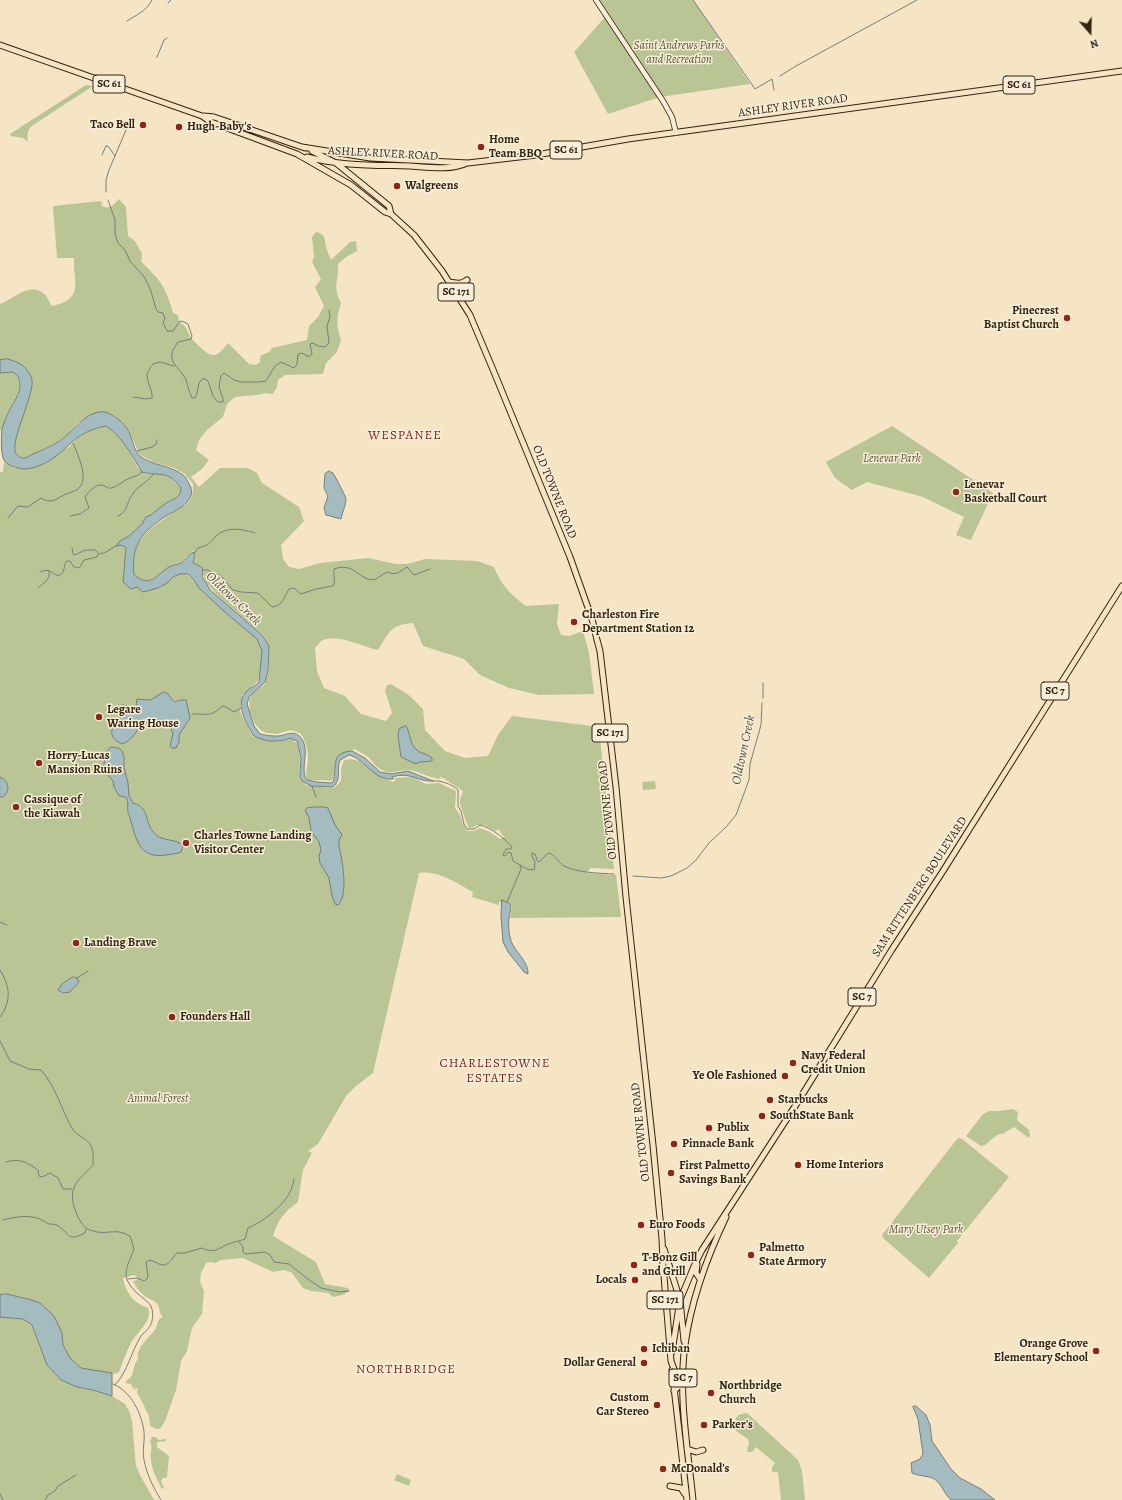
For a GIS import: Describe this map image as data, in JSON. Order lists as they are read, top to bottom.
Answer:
{
  "streets": {
    "main road": [
      "SC 61",
      "ASHLEY RIVER ROAD",
      "SC 171",
      "OLD TOWNE ROAD",
      "SC 7",
      "SAM RITTENBERG BOULEVARD"
    ]
  },
  "crossings": [
    ["SC 61", "SC 171"],
    ["ASHLEY RIVER ROAD", "SC 171"],
    ["SC 171", "OLD TOWNE ROAD"],
    ["OLD TOWNE ROAD", "SAM RITTENBERG BOULEVARD"]
  ],
  "districts": ["WESPANEE", "CHARLESTOWNE ESTATES", "NORTHBRIDGE"],
  "water": ["Oldtown Creek"],
  "parks": [
    "Saint Andrews Parks and Recreation",
    "Lenevar Park",
    "Animal Forest",
    "Mary Utsey Park"
  ],
  "places": [
    "Taco Bell",
    "Hugh-Baby's",
    "Home Team BBQ",
    "Walgreens",
    "Pinecrest Baptist Church",
    "Lenevar Basketball Court",
    "Charleston Fire Department Station 12",
    "Legare Waring House",
    "Horry-Lucas Mansion Ruins",
    "Cassique of the Kiawah",
    "Charles Towne Landing Visitor Center",
    "Landing Brave",
    "Founders Hall",
    "Navy Federal Credit Union",
    "Ye Ole Fashioned",
    "Starbucks",
    "SouthState Bank",
    "Publix",
    "Pinnacle Bank",
    "Home Interiors",
    "First Palmetto Savings Bank",
    "Euro Foods",
    "Palmetto State Armory",
    "T-Bonz Gill and Grill",
    "Locals",
    "Ichiban",
    "Orange Grove Elementary School",
    "Dollar General",
    "Northbridge Church",
    "Custom Car Stereo",
    "Parker's",
    "McDonald's"
  ],
  "north": "bottom"
}
